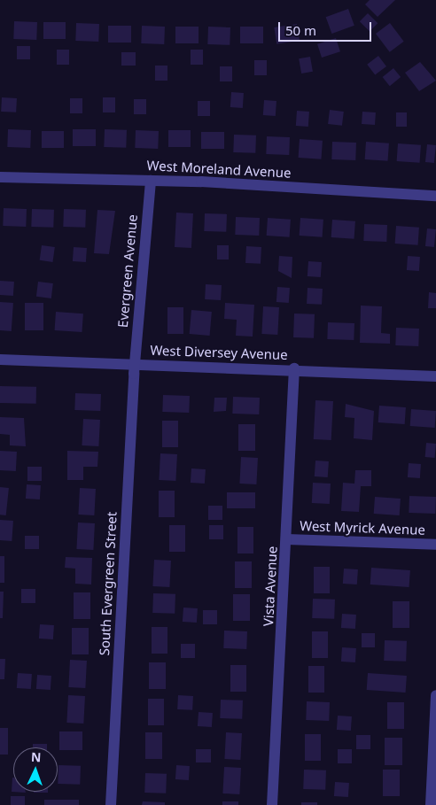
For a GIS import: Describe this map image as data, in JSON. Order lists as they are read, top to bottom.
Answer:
{
  "streets": {
    "street": [
      "West Moreland Avenue",
      "Evergreen Avenue",
      "West Diversey Avenue",
      "West Myrick Avenue",
      "South Evergreen Street",
      "Vista Avenue"
    ]
  },
  "crossings": [
    ["West Moreland Avenue", "Evergreen Avenue"],
    ["Evergreen Avenue", "West Diversey Avenue"],
    ["Evergreen Avenue", "South Evergreen Street"],
    ["West Diversey Avenue", "South Evergreen Street"],
    ["West Diversey Avenue", "Vista Avenue"],
    ["West Myrick Avenue", "Vista Avenue"]
  ],
  "scale_bar": "50 m",
  "north": "top"
}
